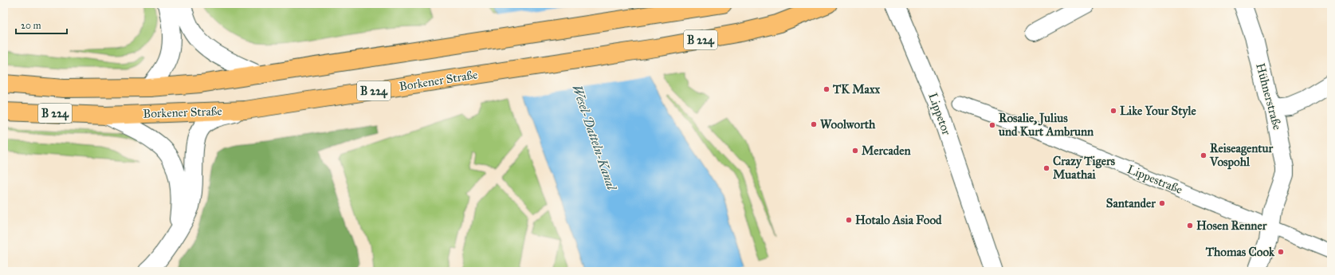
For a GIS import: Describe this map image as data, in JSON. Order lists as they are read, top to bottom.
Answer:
{
  "streets": {
    "main road": ["B 224", "Borkener Straße"],
    "street": ["Hühnerstraße", "Lippetor", "Lippestraße"]
  },
  "crossings": [
    ["Hühnerstraße", "Lippestraße"]
  ],
  "water": ["Wesel-Datteln-Kanal"],
  "places": [
    "TK Maxx",
    "Like Your Style",
    "Woolworth",
    "Rosalie, Julius und Kurt Ambrunn",
    "Mercaden",
    "Reiseagentur Vospohl",
    "Crazy Tigers Muathai",
    "Santander",
    "Hotalo Asia Food",
    "Hosen Renner",
    "Thomas Cook"
  ],
  "scale_bar": "20 m"
}
